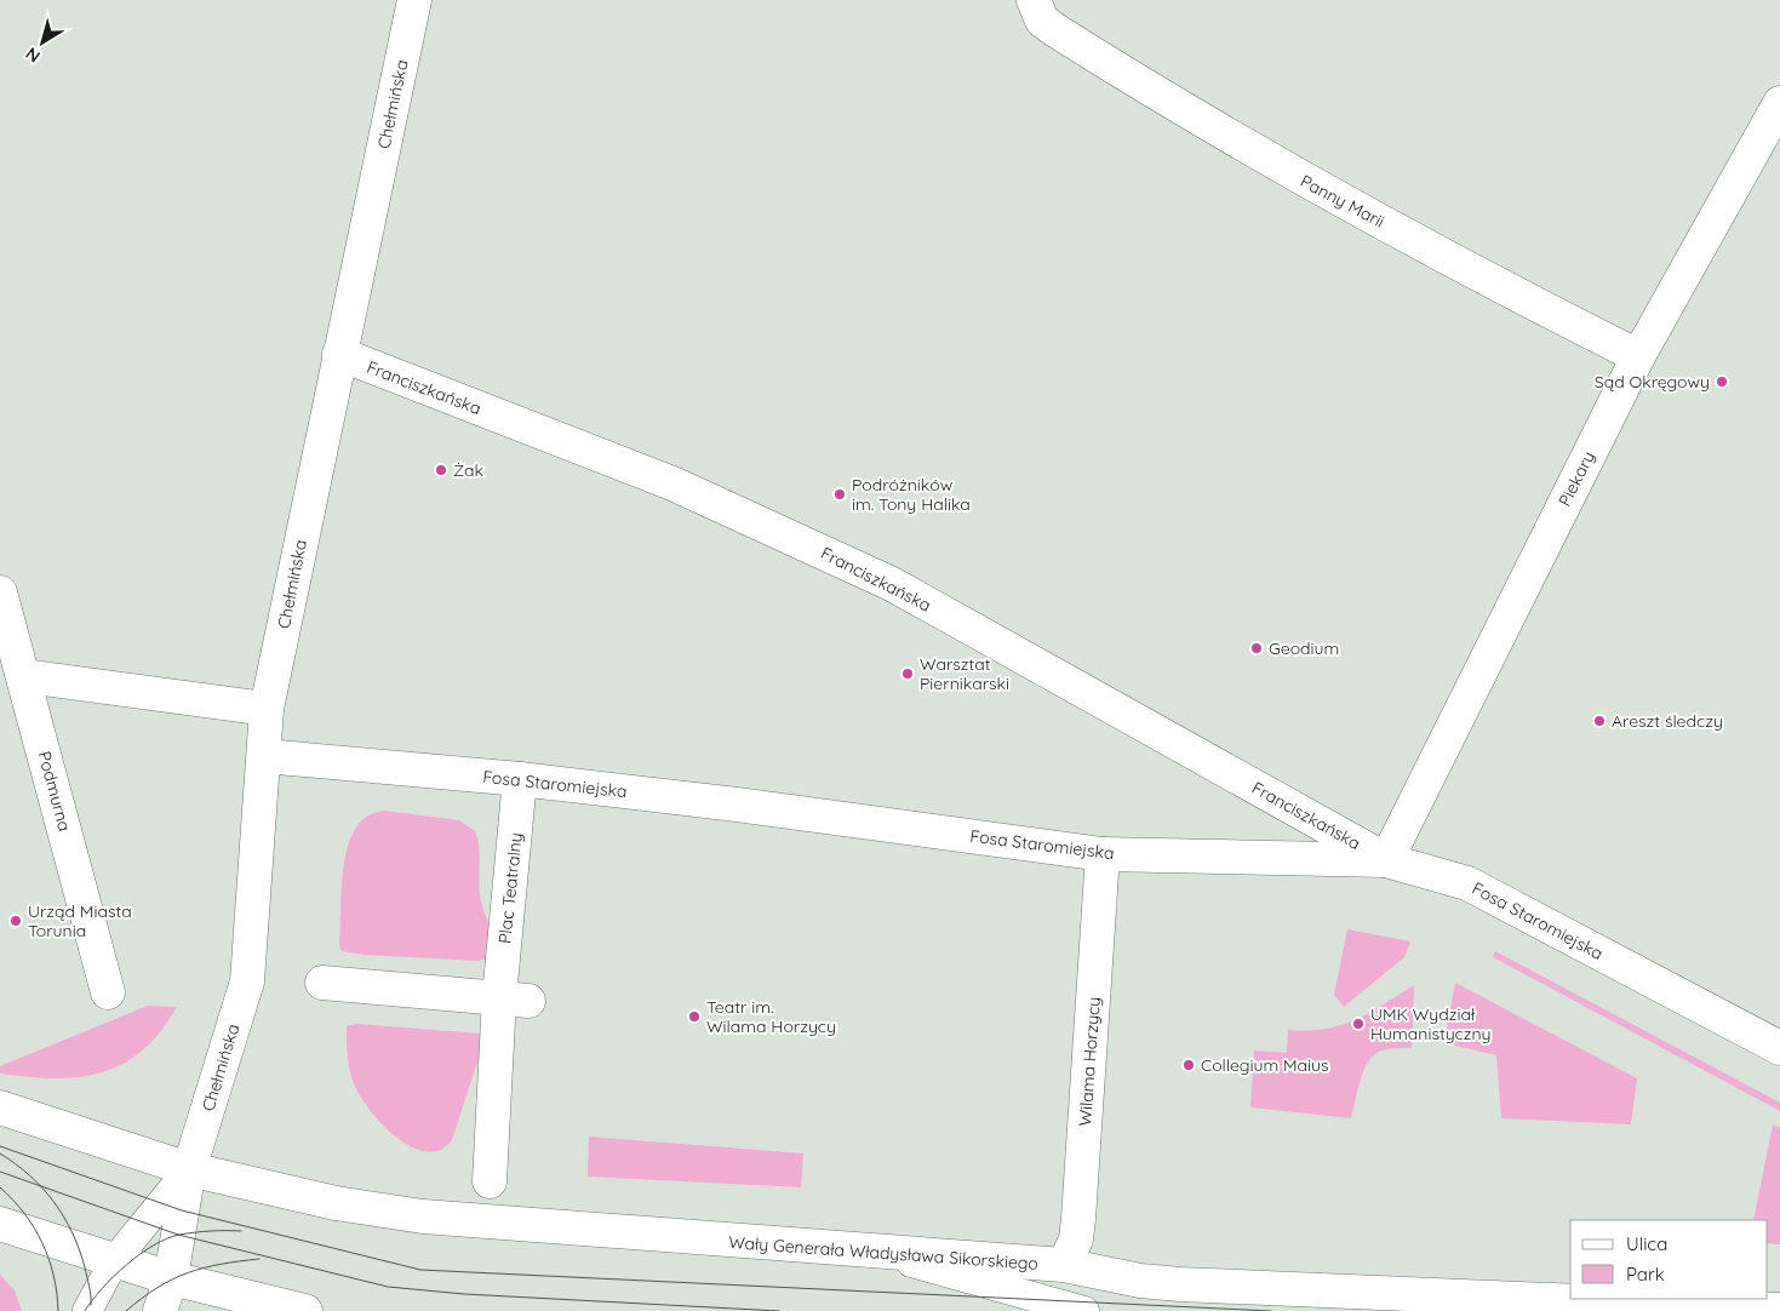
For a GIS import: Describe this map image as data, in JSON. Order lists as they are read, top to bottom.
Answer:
{
  "streets": {
    "street": [
      "Chełmińska",
      "Panny Marii",
      "Franciszkańska",
      "Piekary",
      "Fosa Staromiejska",
      "Podmurna",
      "Plac Teatralny",
      "Wilama Horzycy",
      "Wały Generała Władysława Sikorskiego"
    ]
  },
  "crossings": [
    ["Chełmińska", "Franciszkańska"],
    ["Chełmińska", "Fosa Staromiejska"],
    ["Chełmińska", "Wały Generała Władysława Sikorskiego"],
    ["Panny Marii", "Piekary"],
    ["Franciszkańska", "Piekary"],
    ["Franciszkańska", "Fosa Staromiejska"],
    ["Piekary", "Fosa Staromiejska"],
    ["Fosa Staromiejska", "Plac Teatralny"],
    ["Fosa Staromiejska", "Wilama Horzycy"],
    ["Wilama Horzycy", "Wały Generała Władysława Sikorskiego"]
  ],
  "places": [
    "Sąd Okręgowy",
    "Żak",
    "Podróżników im. Tony Halika",
    "Geodium",
    "Warsztat Piernikarski",
    "Areszt śledczy",
    "Urząd Miasta Torunia",
    "Teatr im. Wilama Horzycy",
    "UMK Wydział Humanistyczny",
    "Collegium Maius"
  ],
  "legend": ["Ulica", "Park"],
  "north": "bottom left"
}
